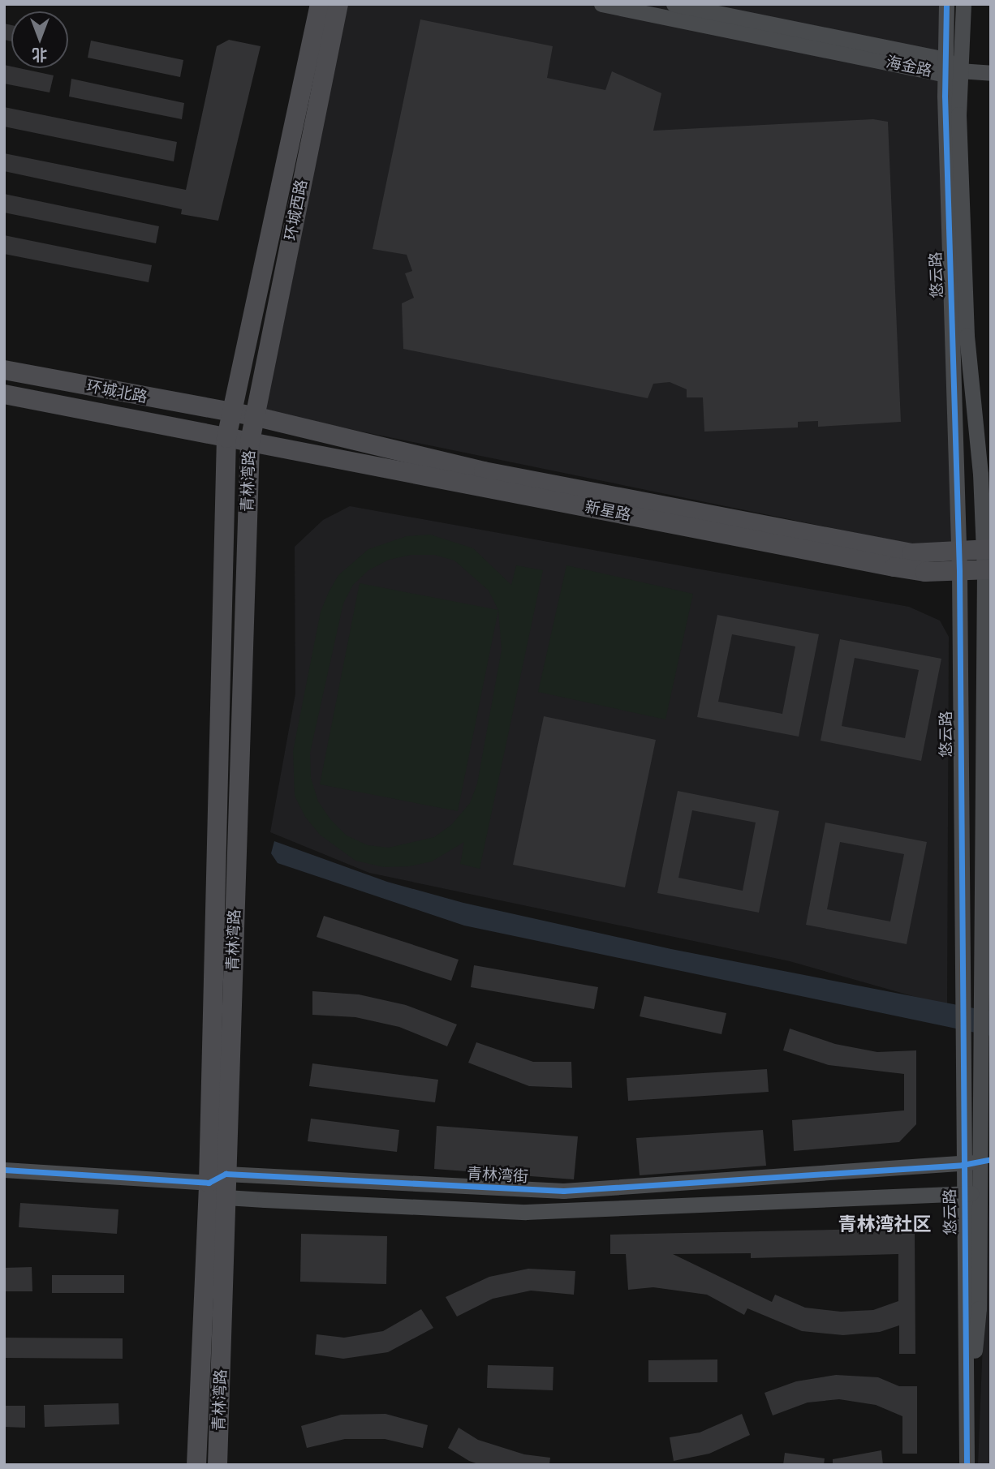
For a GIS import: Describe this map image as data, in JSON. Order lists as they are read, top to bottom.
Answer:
{
  "streets": {
    "main road": [
      "环城西路",
      "环城北路",
      "青林湾路",
      "新星路"
    ],
    "street": ["海金路", "悠云路", "青林湾街"]
  },
  "crossings": [
    ["海金路", "悠云路"],
    ["环城西路", "青林湾路"],
    ["环城西路", "新星路"],
    ["悠云路", "新星路"],
    ["悠云路", "青林湾街"],
    ["环城北路", "青林湾路"],
    ["环城北路", "新星路"],
    ["青林湾路", "新星路"],
    ["青林湾路", "青林湾街"]
  ],
  "districts": ["青林湾社区"],
  "north": "bottom"
}
